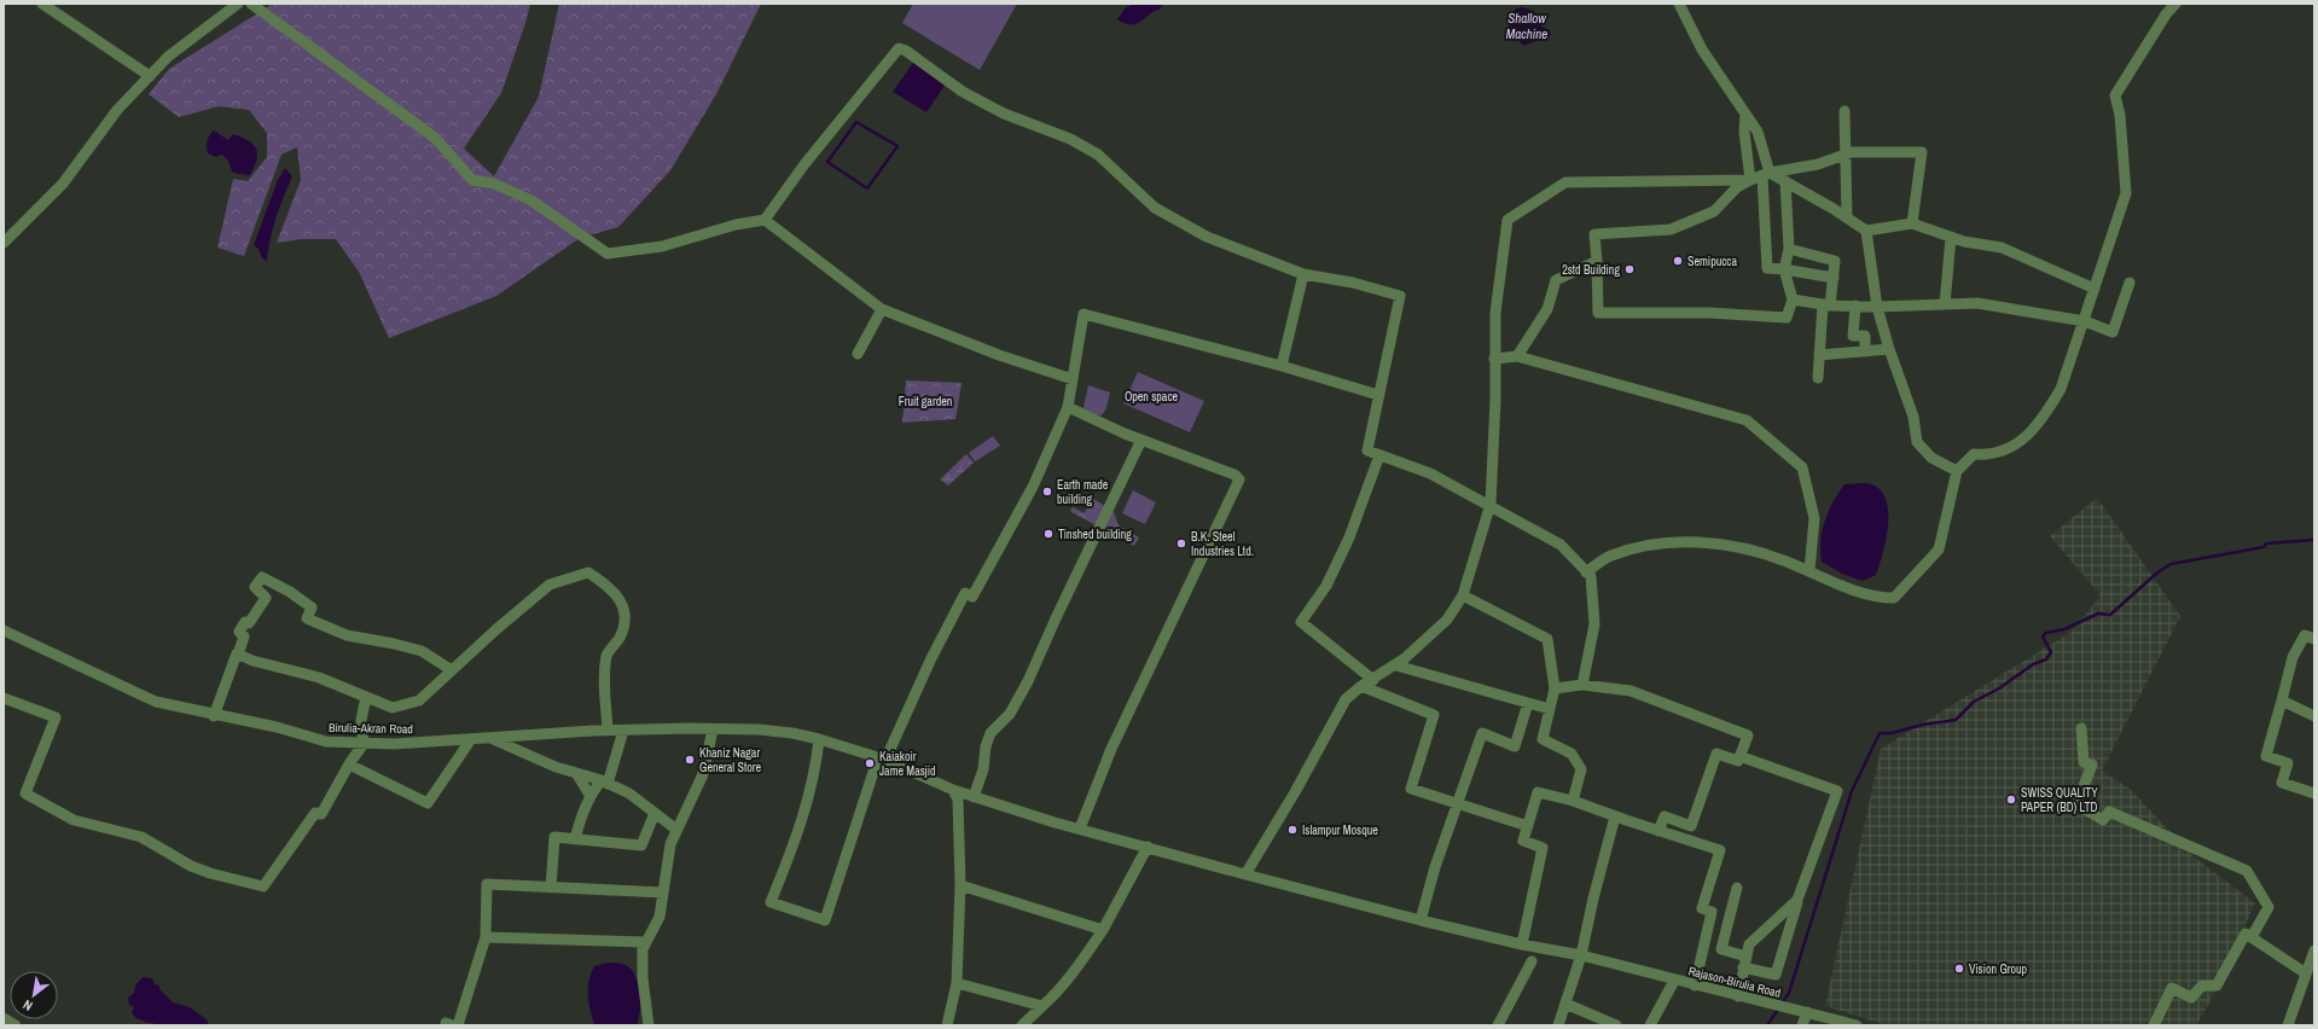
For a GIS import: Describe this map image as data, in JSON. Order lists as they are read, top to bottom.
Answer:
{
  "streets": {
    "street": ["Birulia-Akran Road", "Rajason-Birulia Road"]
  },
  "crossings": [
    ["Birulia-Akran Road", "Rajason-Birulia Road"]
  ],
  "water": ["Shallow Machine"],
  "parks": ["Open space", "Fruit garden"],
  "places": [
    "Semipucca",
    "2std Building",
    "Earth made building",
    "Tinshed building",
    "B.K. Steel Industries Ltd.",
    "Khaniz Nagar General Store",
    "Kaiakoir Jame Masjid",
    "SWISS QUALITY PAPER (BD) LTD",
    "Islampur Mosque",
    "Vision Group"
  ],
  "north": "bottom left"
}
